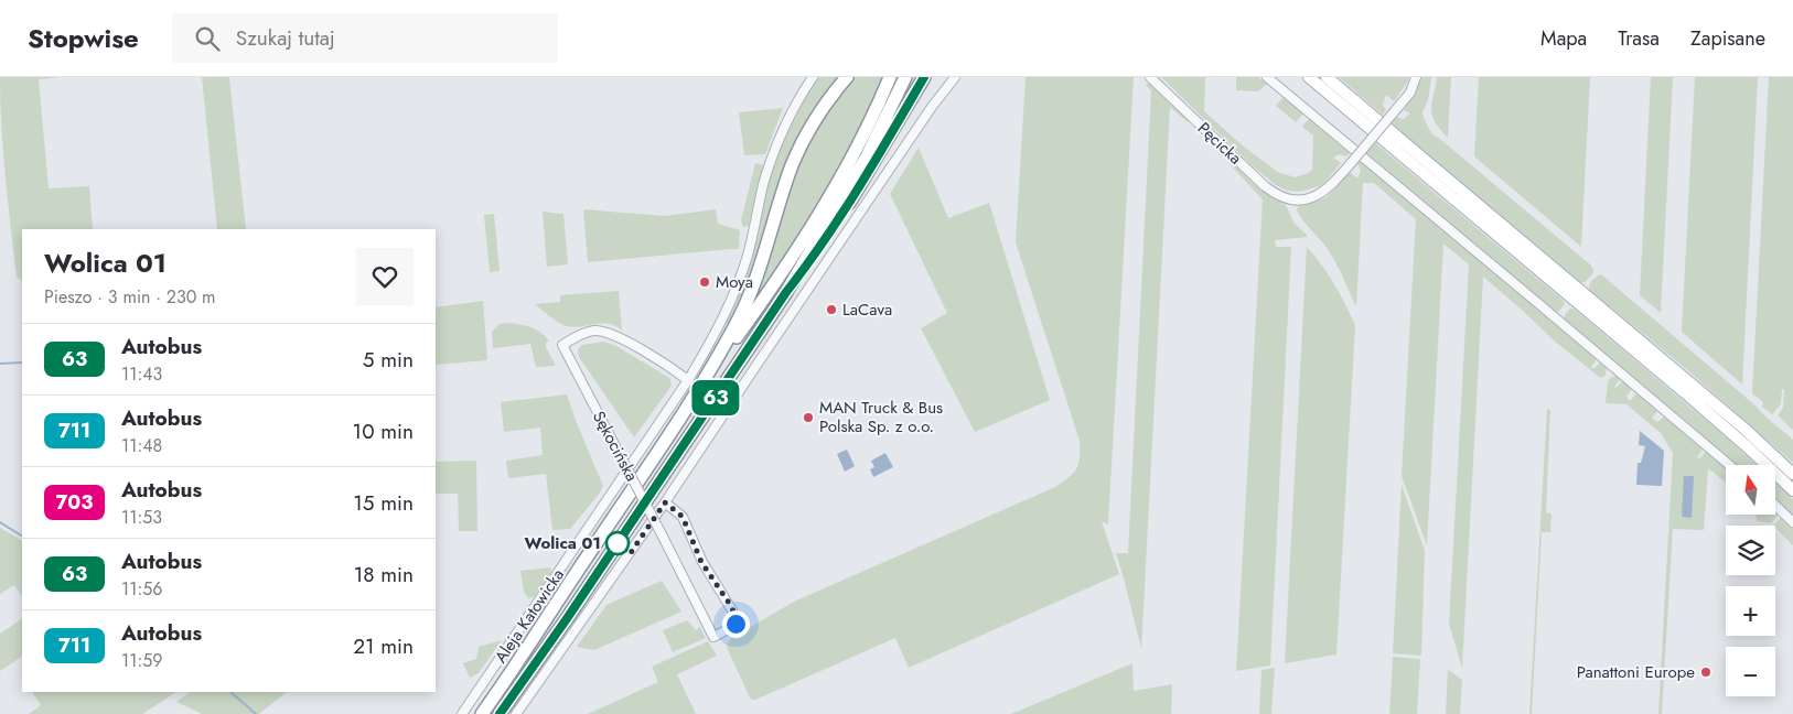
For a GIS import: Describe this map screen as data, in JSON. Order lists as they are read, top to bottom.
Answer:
{
  "streets": {
    "street": ["Pęcicka", "Sękocińska", "Aleja Katowicka"]
  },
  "crossings": [
    ["Sękocińska", "Aleja Katowicka"]
  ],
  "places": [
    "Moya",
    "LaCava",
    "MAN Truck & Bus Polska Sp. z o.o.",
    "Wolica 01",
    "Panattoni Europe"
  ],
  "lines": ["bus line 63"],
  "north": "top",
  "page": {
    "header": "Stopwise",
    "search": "Szukaj tutaj",
    "nav": ["Mapa", "Trasa", "Zapisane"],
    "on_map": "63",
    "heading": ["Wolica 01", "Pieszo · 3 min · 230 m"],
    "list": [
      {
        "mark": "63",
        "name": "Autobus",
        "note": "11:43",
        "value": "5 min"
      },
      {
        "mark": "711",
        "name": "Autobus",
        "note": "11:48",
        "value": "10 min"
      },
      {
        "mark": "703",
        "name": "Autobus",
        "note": "11:53",
        "value": "15 min"
      },
      {
        "mark": "63",
        "name": "Autobus",
        "note": "11:56",
        "value": "18 min"
      },
      {
        "mark": "711",
        "name": "Autobus",
        "note": "11:59",
        "value": "21 min"
      }
    ],
    "map_buttons": ["+", "−"]
  }
}
